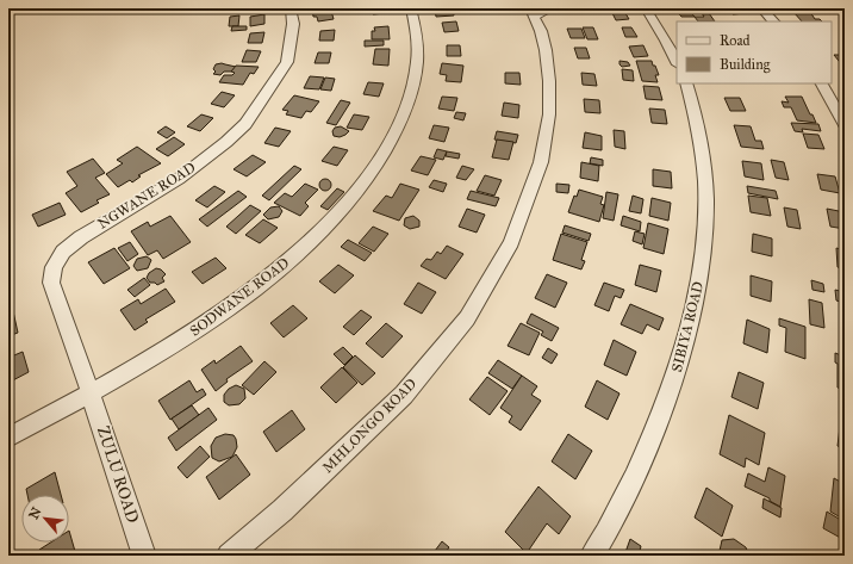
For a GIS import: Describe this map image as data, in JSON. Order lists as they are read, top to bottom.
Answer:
{
  "streets": {
    "street": [
      "NGWANE ROAD",
      "SODWANE ROAD",
      "SIBIYA ROAD",
      "MHLONGO ROAD",
      "ZULU ROAD"
    ]
  },
  "crossings": [
    ["NGWANE ROAD", "SODWANE ROAD"],
    ["NGWANE ROAD", "ZULU ROAD"],
    ["SODWANE ROAD", "ZULU ROAD"]
  ],
  "legend": ["Road", "Building"],
  "north": "top left"
}
